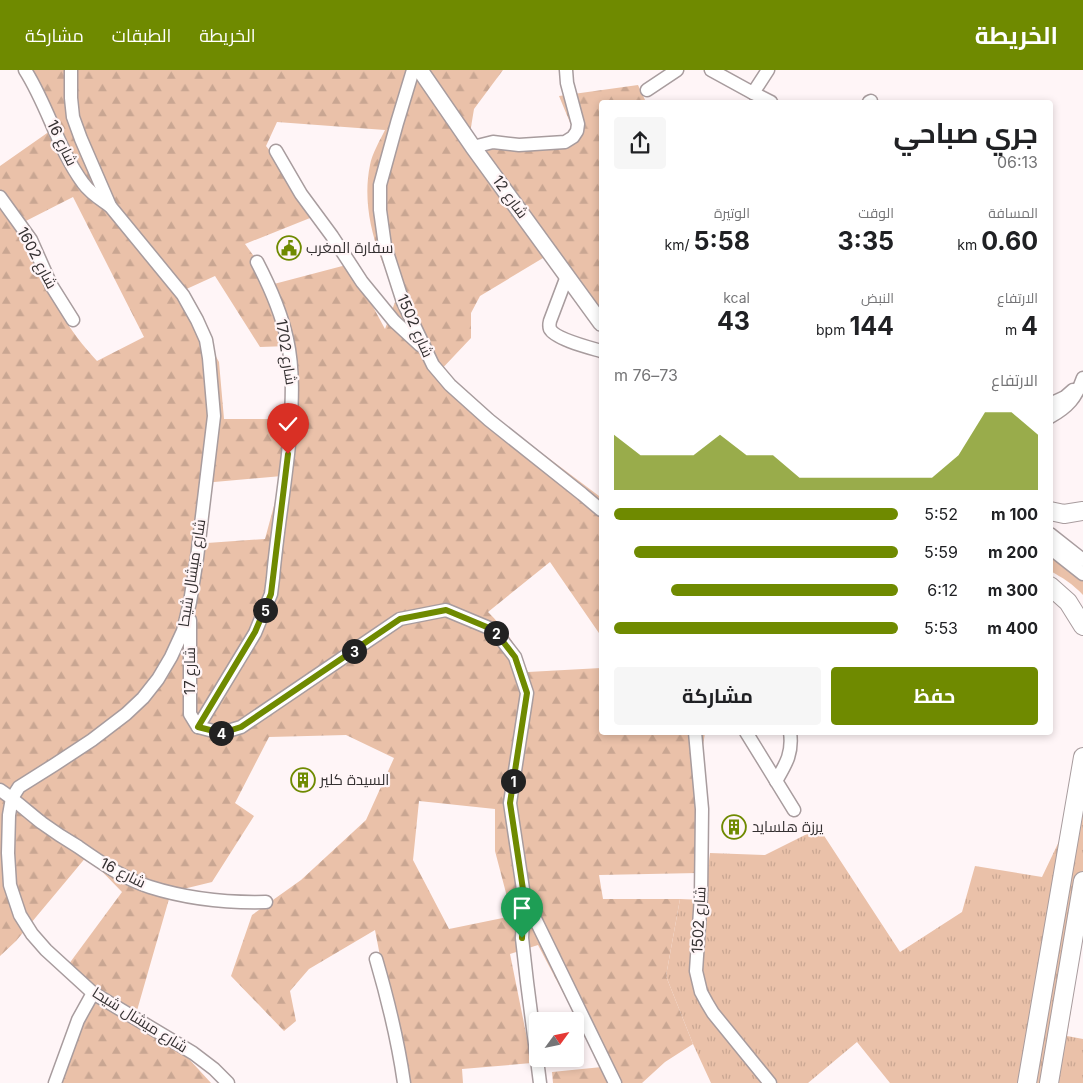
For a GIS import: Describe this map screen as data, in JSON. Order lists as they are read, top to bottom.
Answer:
{
  "streets": {
    "main road": ["شارع 12"],
    "street": [
      "شارع 16",
      "شارع 1602",
      "شارع 1502",
      "شارع 1702",
      "شارع ميشال شيحا",
      "شارع 17"
    ]
  },
  "crossings": [
    ["شارع 16", "شارع ميشال شيحا"],
    ["شارع 1702", "شارع 17"],
    ["شارع ميشال شيحا", "شارع 17"]
  ],
  "places": {
    "public building": ["سفارة المغرب"],
    "building": ["السيدة كلير", "يرزة هلسايد"]
  },
  "north": "top right",
  "page": {
    "header": "الخريطة",
    "nav": ["الخريطة", "الطبقات", "مشاركة"],
    "heading": ["جري صباحي", "06:13"],
    "stats": [
      ["المسافة", "0.60 km"],
      ["الوقت", "3:35"],
      ["الوتيرة", "5:58 /km"],
      ["الارتفاع", "4 m"],
      ["النبض", "144 bpm"],
      ["kcal", "43"]
    ],
    "chart": ["الارتفاع", "73–76 m"],
    "list": [
      {
        "name": "100 m",
        "note": "5:52"
      },
      {
        "name": "200 m",
        "note": "5:59"
      },
      {
        "name": "300 m",
        "note": "6:12"
      },
      {
        "name": "400 m",
        "note": "5:53"
      }
    ],
    "pins": [
      "5",
      "2",
      "3",
      "4",
      "1"
    ],
    "buttons": ["حفظ", "مشاركة"]
  }
}
